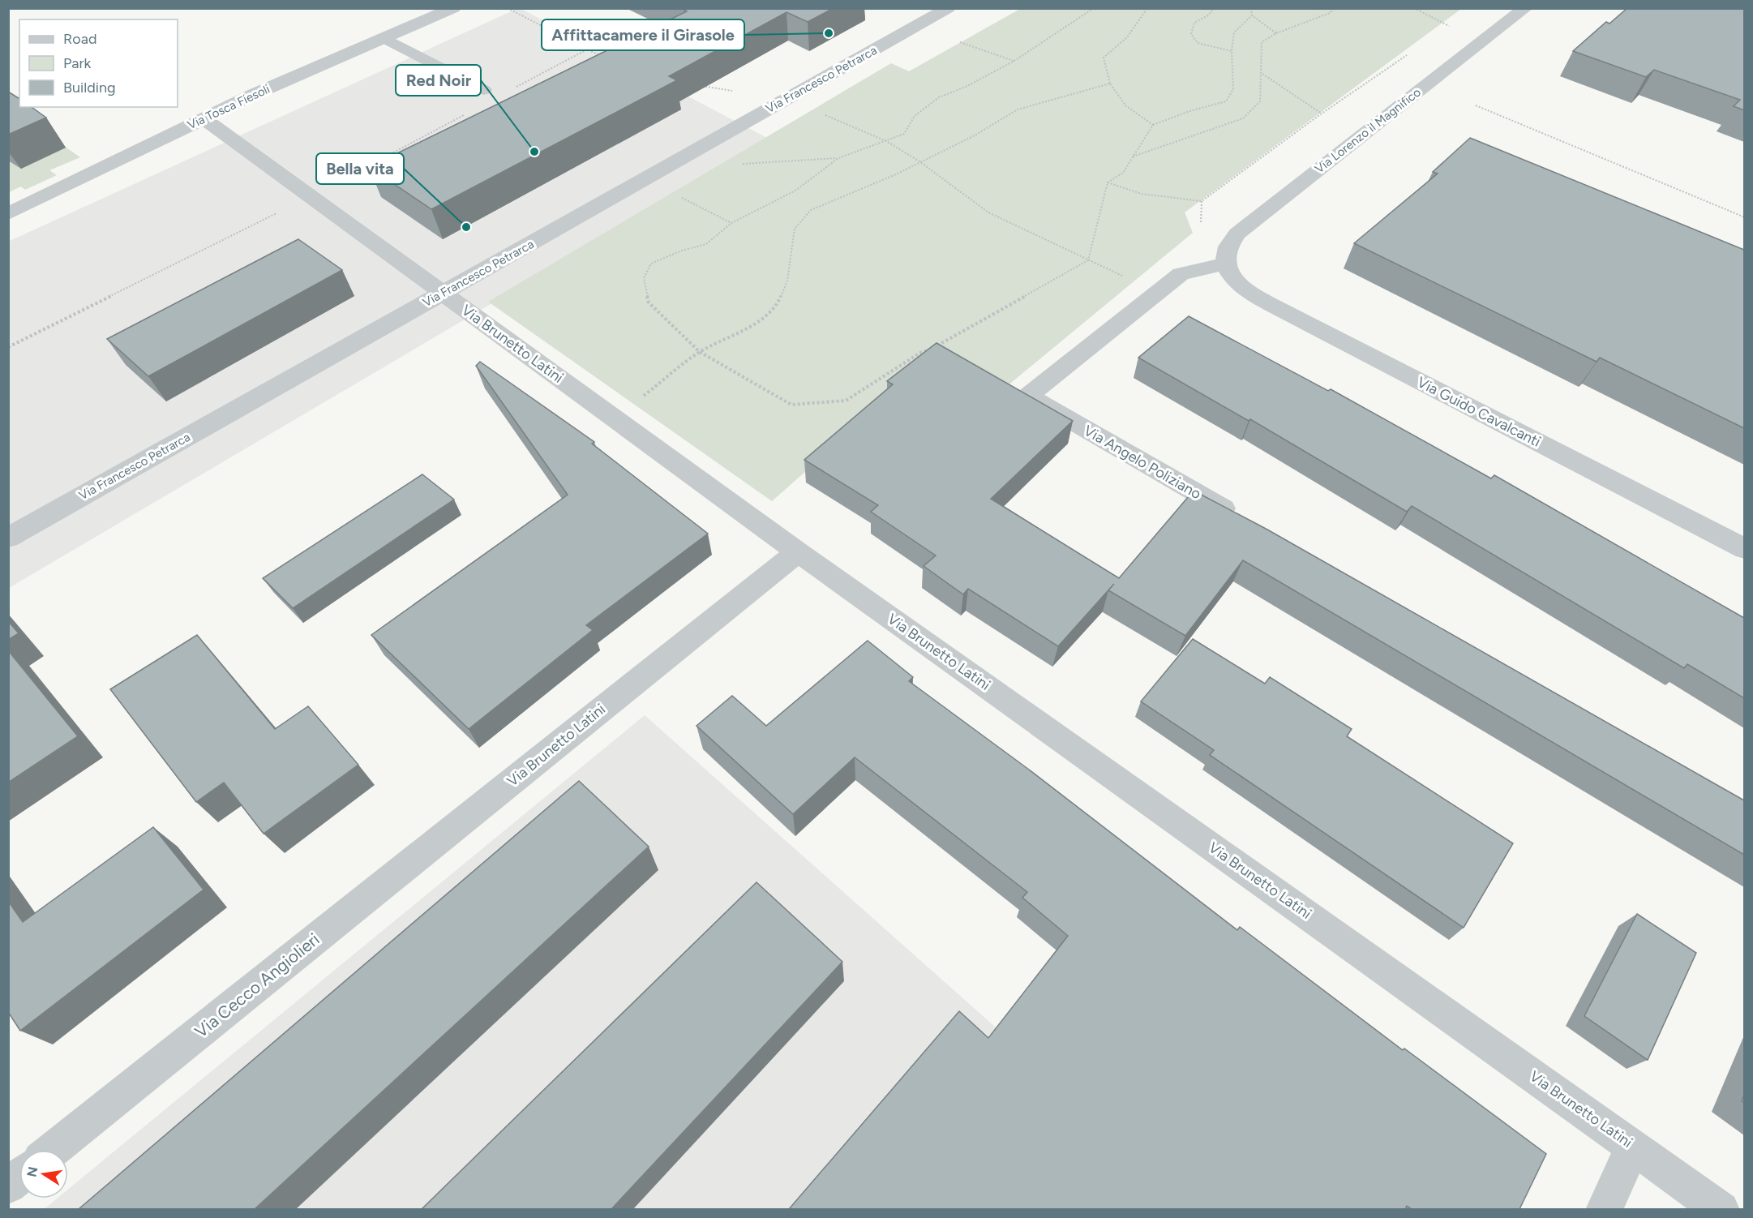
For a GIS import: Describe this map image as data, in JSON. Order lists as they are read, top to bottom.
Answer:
{
  "streets": {
    "street": [
      "Via Francesco Petrarca",
      "Via Tosca Fiesoli",
      "Via Lorenzo il Magnifico",
      "Via Brunetto Latini",
      "Via Guido Cavalcanti",
      "Via Angelo Poliziano",
      "Via Cecco Angiolieri"
    ]
  },
  "crossings": [
    ["Via Francesco Petrarca", "Via Brunetto Latini"],
    ["Via Tosca Fiesoli", "Via Brunetto Latini"],
    ["Via Lorenzo il Magnifico", "Via Guido Cavalcanti"],
    ["Via Lorenzo il Magnifico", "Via Angelo Poliziano"],
    ["Via Brunetto Latini", "Via Cecco Angiolieri"],
    ["Via Guido Cavalcanti", "Via Angelo Poliziano"]
  ],
  "places": ["Affittacamere il Girasole", "Red Noir", "Bella vita"],
  "legend": ["Road", "Park", "Building"],
  "north": "left"
}
